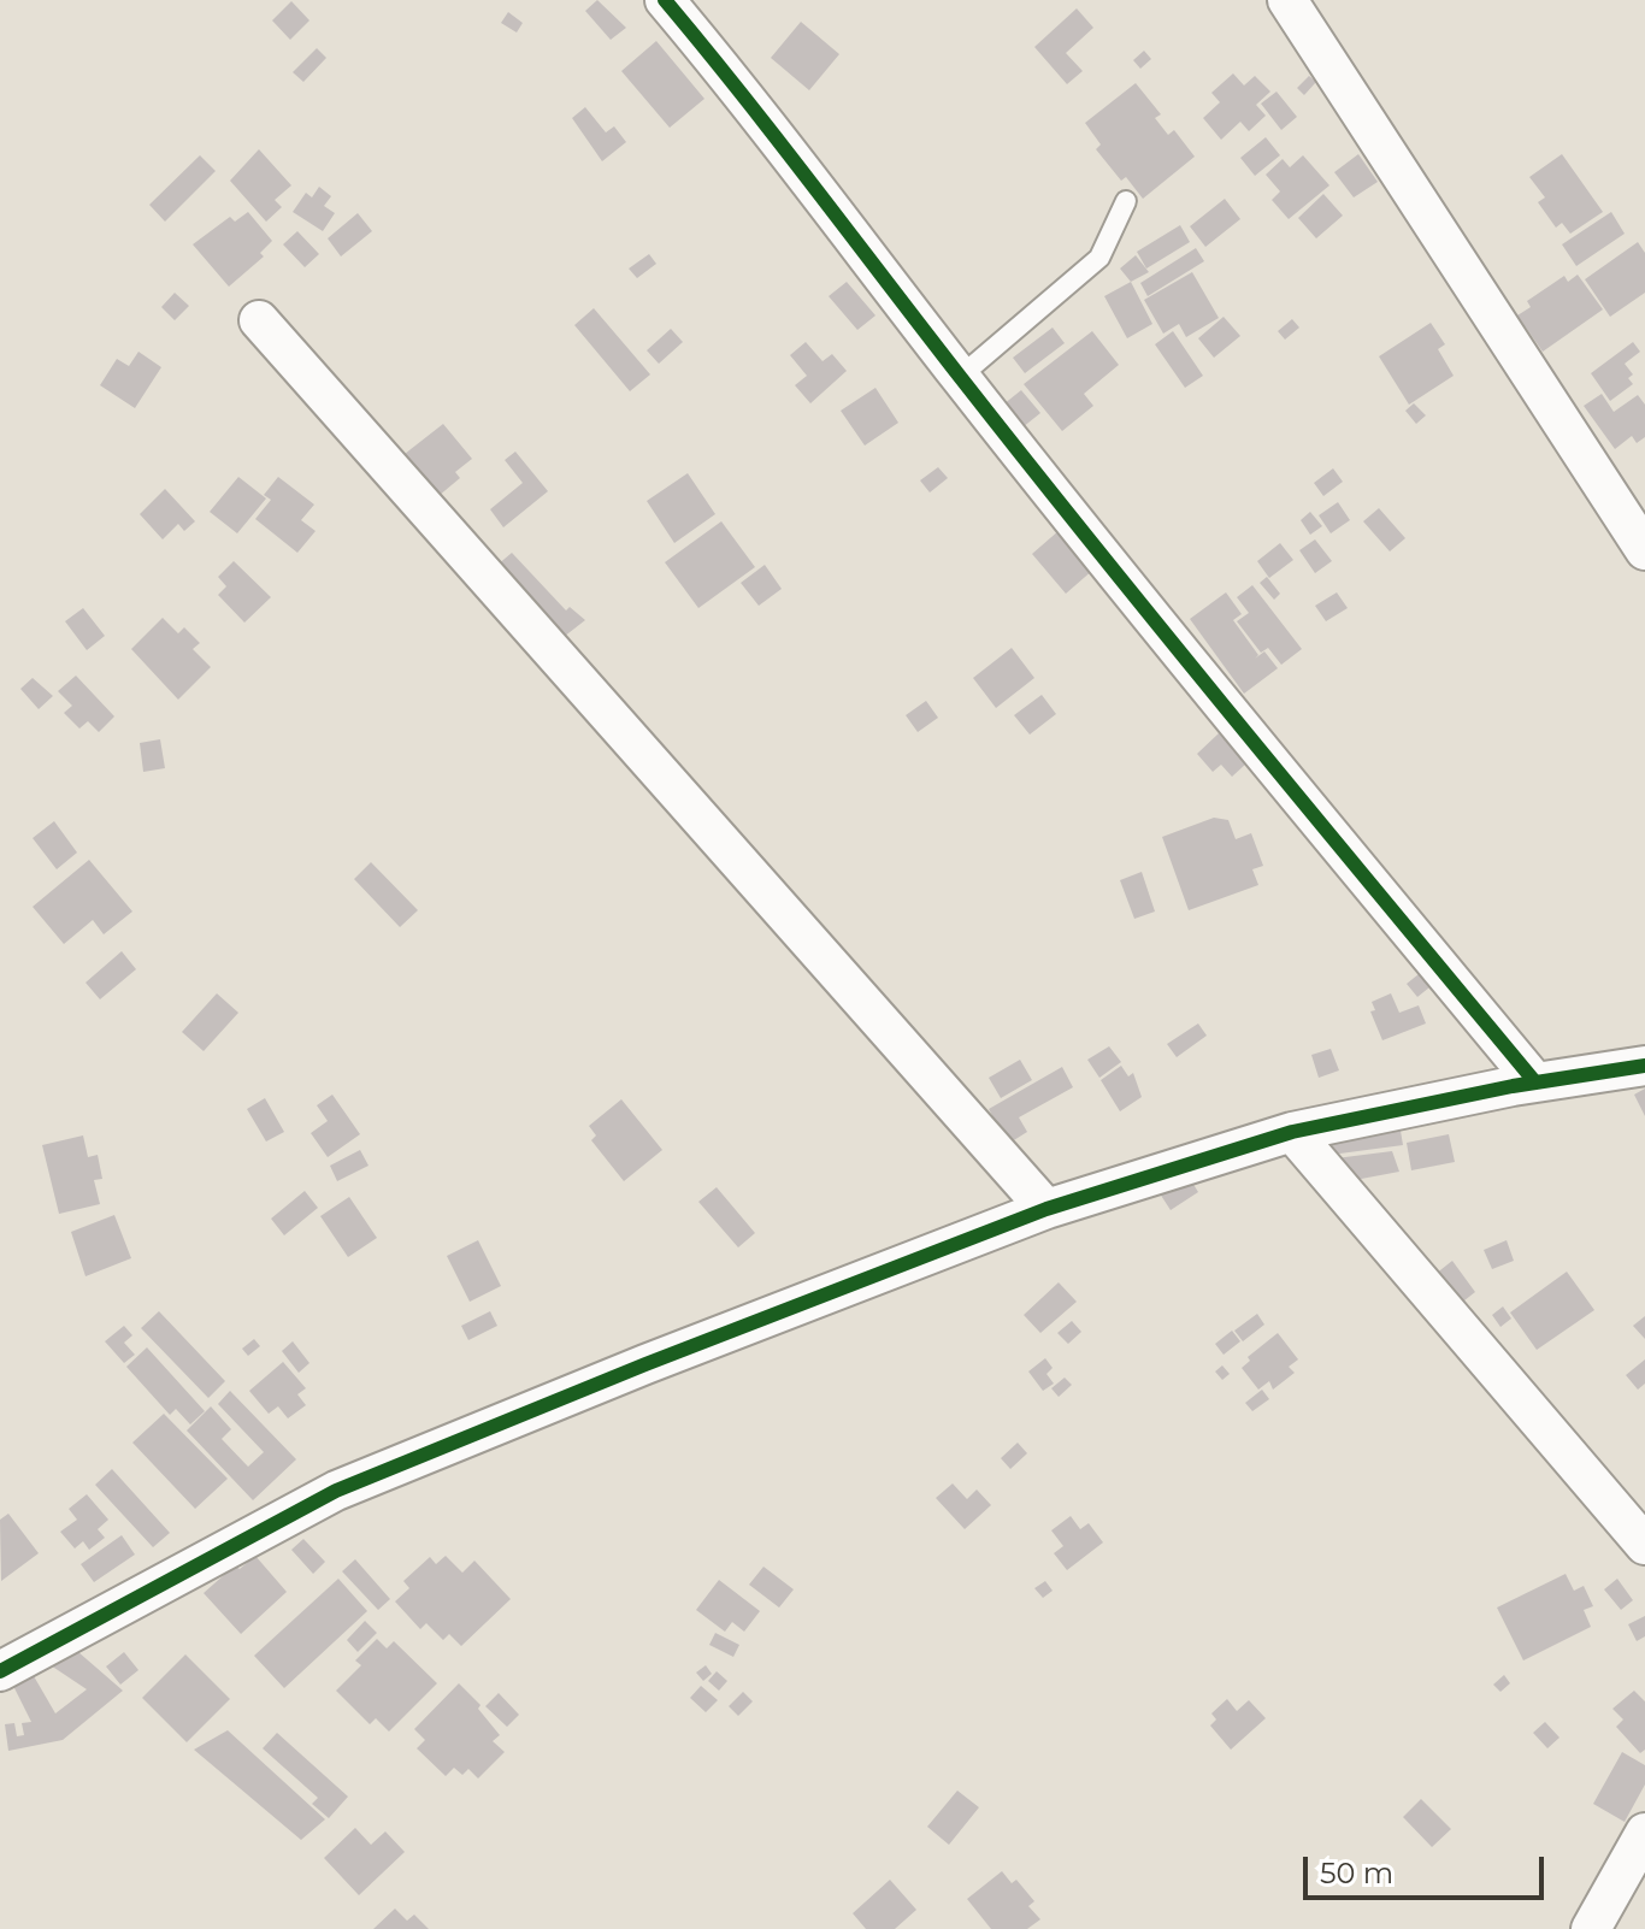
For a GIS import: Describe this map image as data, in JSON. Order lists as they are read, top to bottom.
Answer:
{
  "scale_bar": "50 m"
}
